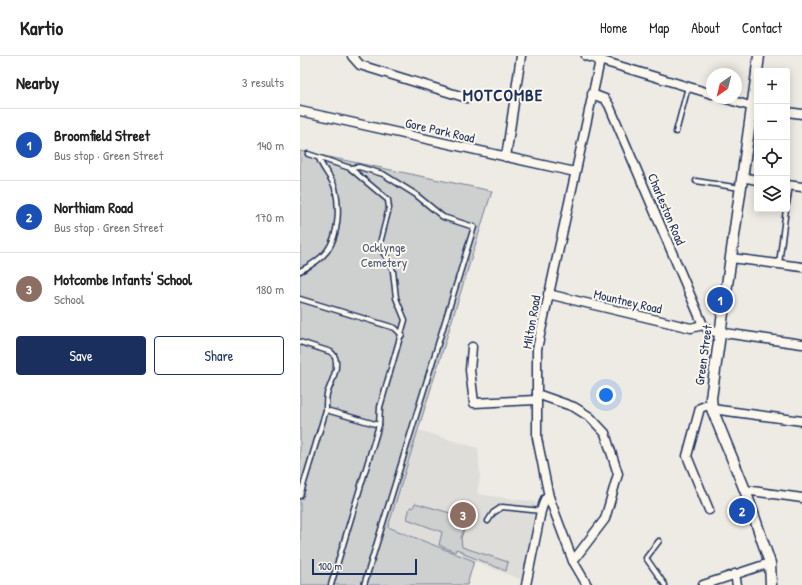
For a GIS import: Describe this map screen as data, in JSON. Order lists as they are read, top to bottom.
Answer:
{
  "streets": {
    "street": [
      "Gore Park Road",
      "Charleston Road",
      "Mountney Road",
      "Milton Road",
      "Green Street"
    ]
  },
  "crossings": [
    ["Gore Park Road", "Milton Road"],
    ["Charleston Road", "Mountney Road"],
    ["Charleston Road", "Milton Road"],
    ["Mountney Road", "Milton Road"]
  ],
  "districts": ["MOTCOMBE"],
  "parks": ["Ocklynge Cemetery"],
  "scale_bar": "100 m",
  "north": "bottom left",
  "page": {
    "header": "Kartio",
    "nav": [
      "Home",
      "Map",
      "About",
      "Contact"
    ],
    "heading": ["Nearby", "3 results"],
    "map_buttons": ["+", "−"],
    "list": [
      {
        "mark": "1",
        "name": "Broomfield Street",
        "note": "Bus stop · Green Street",
        "value": "140 m"
      },
      {
        "mark": "2",
        "name": "Northiam Road",
        "note": "Bus stop · Green Street",
        "value": "170 m"
      },
      {
        "mark": "3",
        "name": "Motcombe Infants' School",
        "note": "School",
        "value": "180 m"
      }
    ],
    "pins": ["1", "2", "3"],
    "buttons": ["Save", "Share"],
    "scale": "100 m"
  }
}
